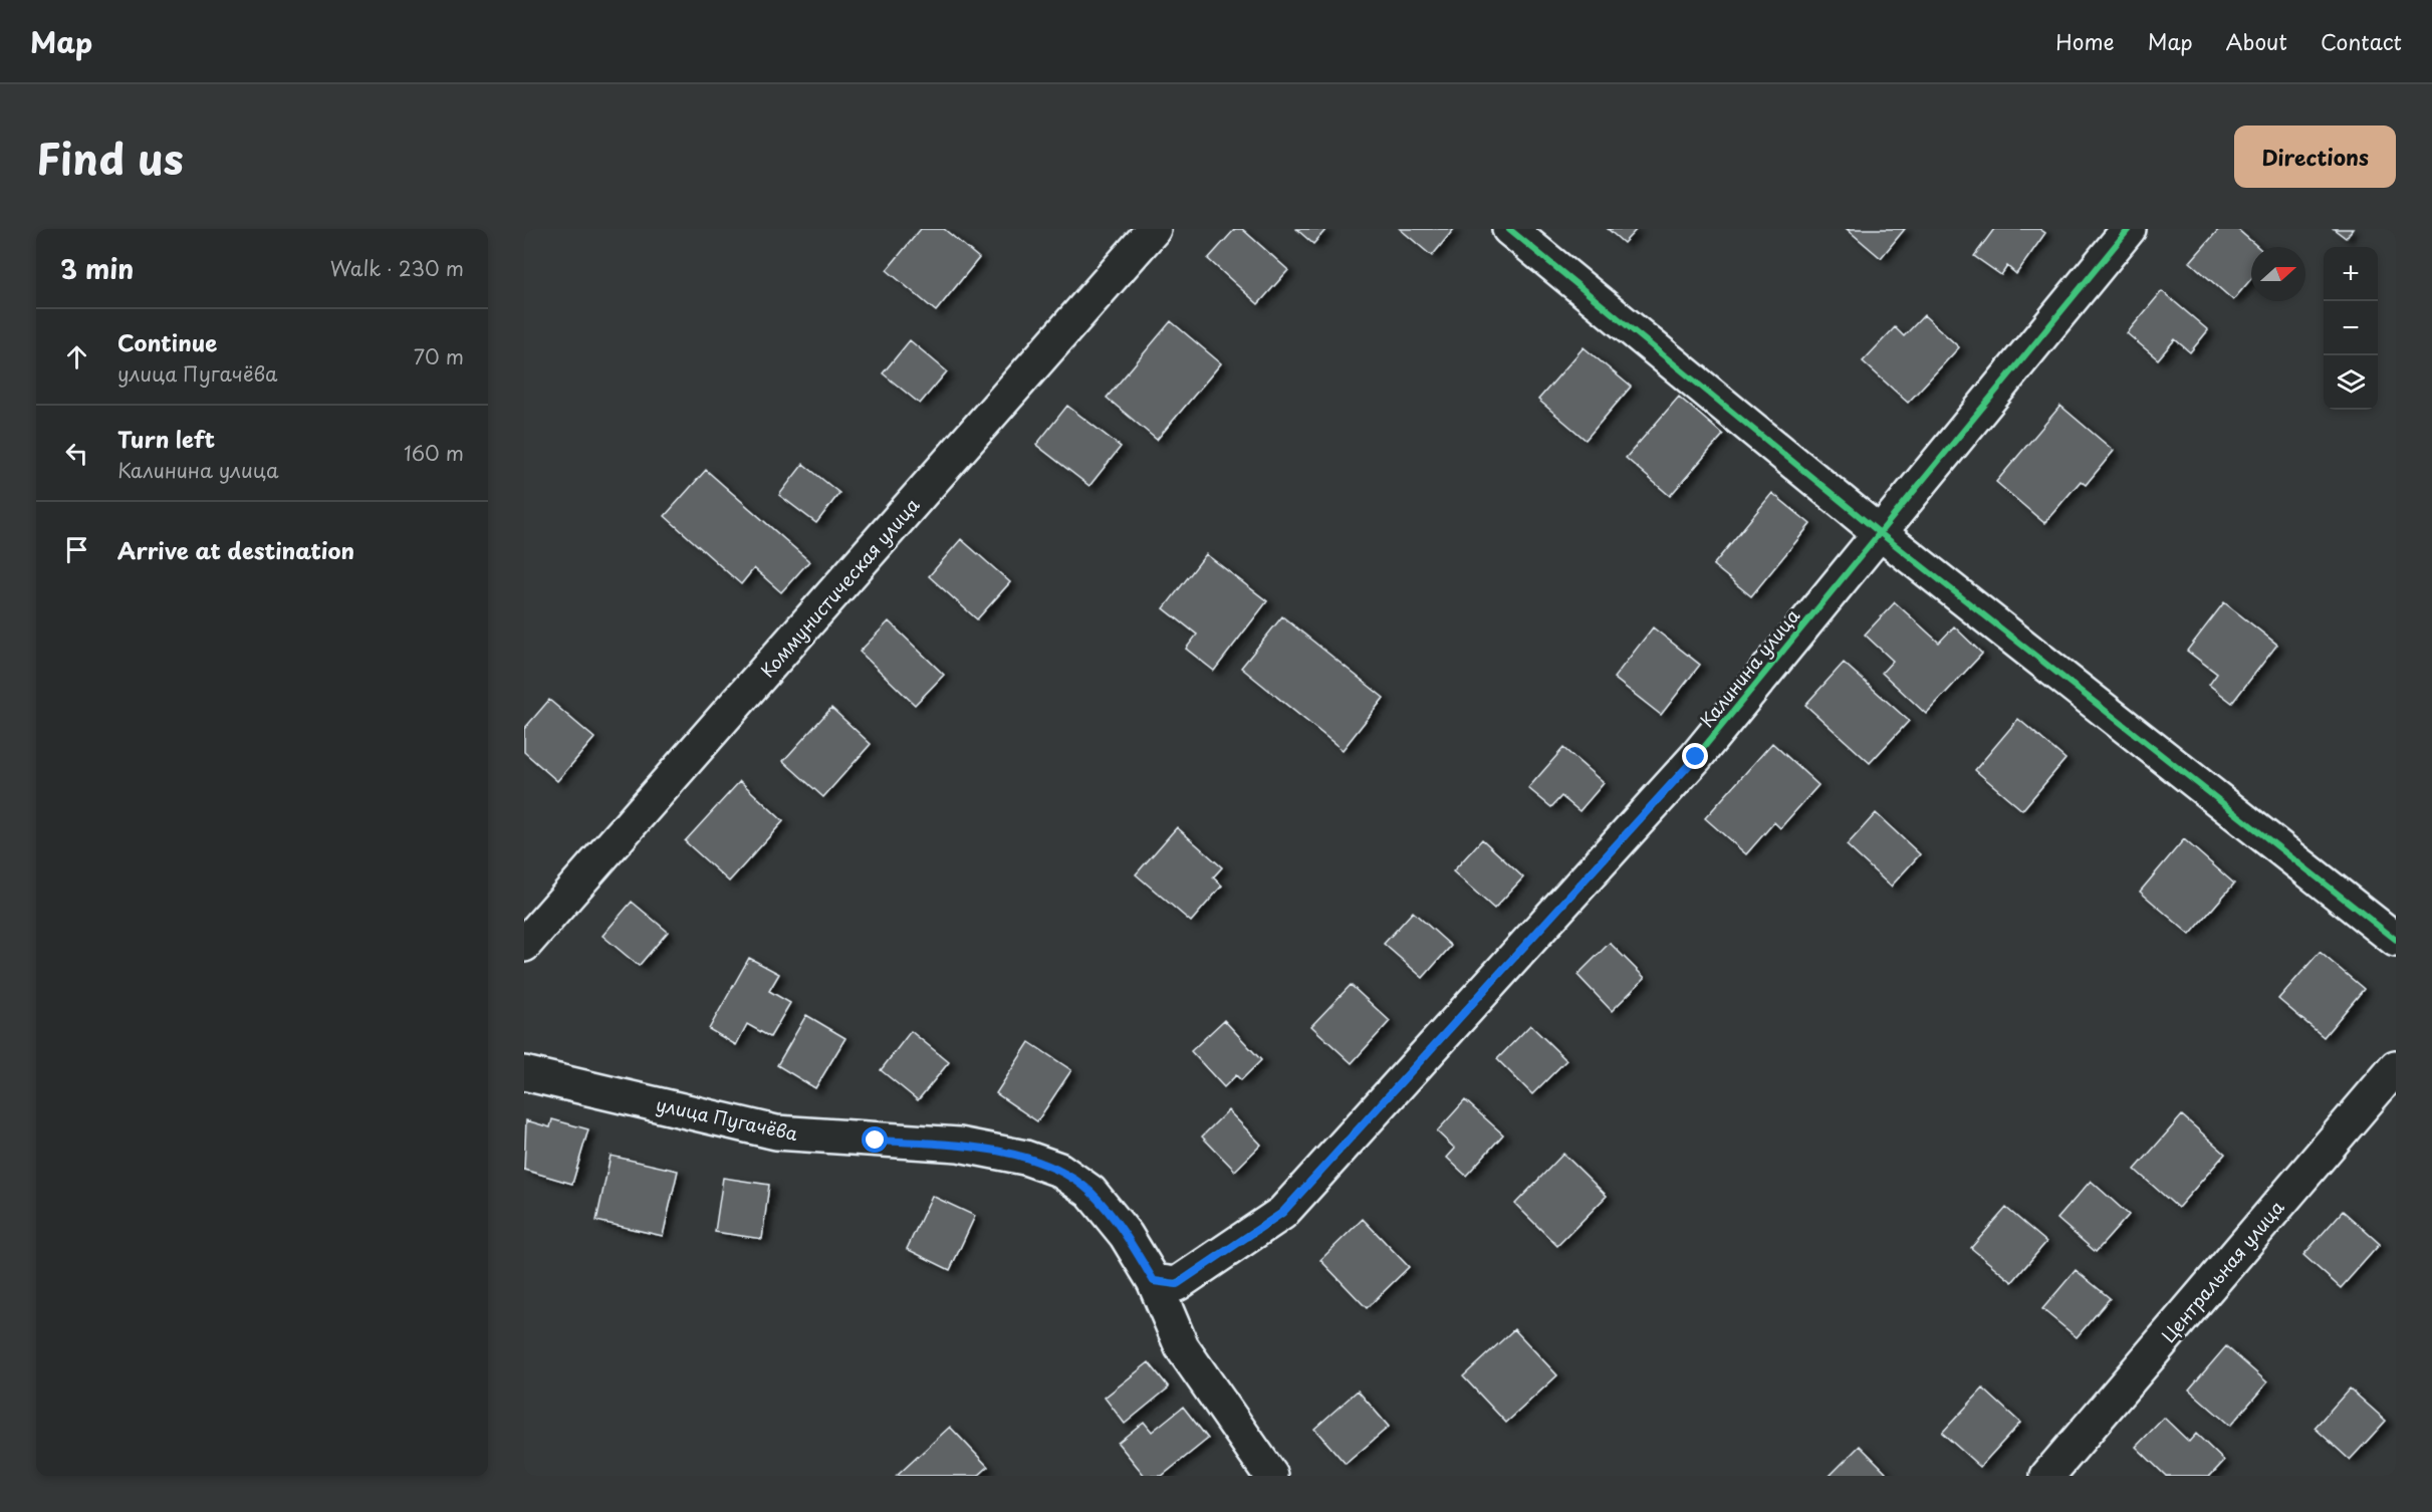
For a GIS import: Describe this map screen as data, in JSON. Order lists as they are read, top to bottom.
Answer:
{
  "streets": {
    "street": [
      "Коммунистическая улица",
      "Калинина улица",
      "улица Пугачёва",
      "Центральная улица"
    ]
  },
  "crossings": [
    ["Калинина улица", "улица Пугачёва"]
  ],
  "north": "right",
  "page": {
    "header": "Map",
    "nav": [
      "Home",
      "Map",
      "About",
      "Contact"
    ],
    "title": "Find us",
    "buttons": "Directions",
    "heading": ["3 min", "Walk · 230 m"],
    "map_buttons": ["+", "−"],
    "list": [
      ["Continue", "улица Пугачёва", "70 m"],
      ["Turn left", "Калинина улица", "160 m"],
      "Arrive at destination"
    ]
  }
}
